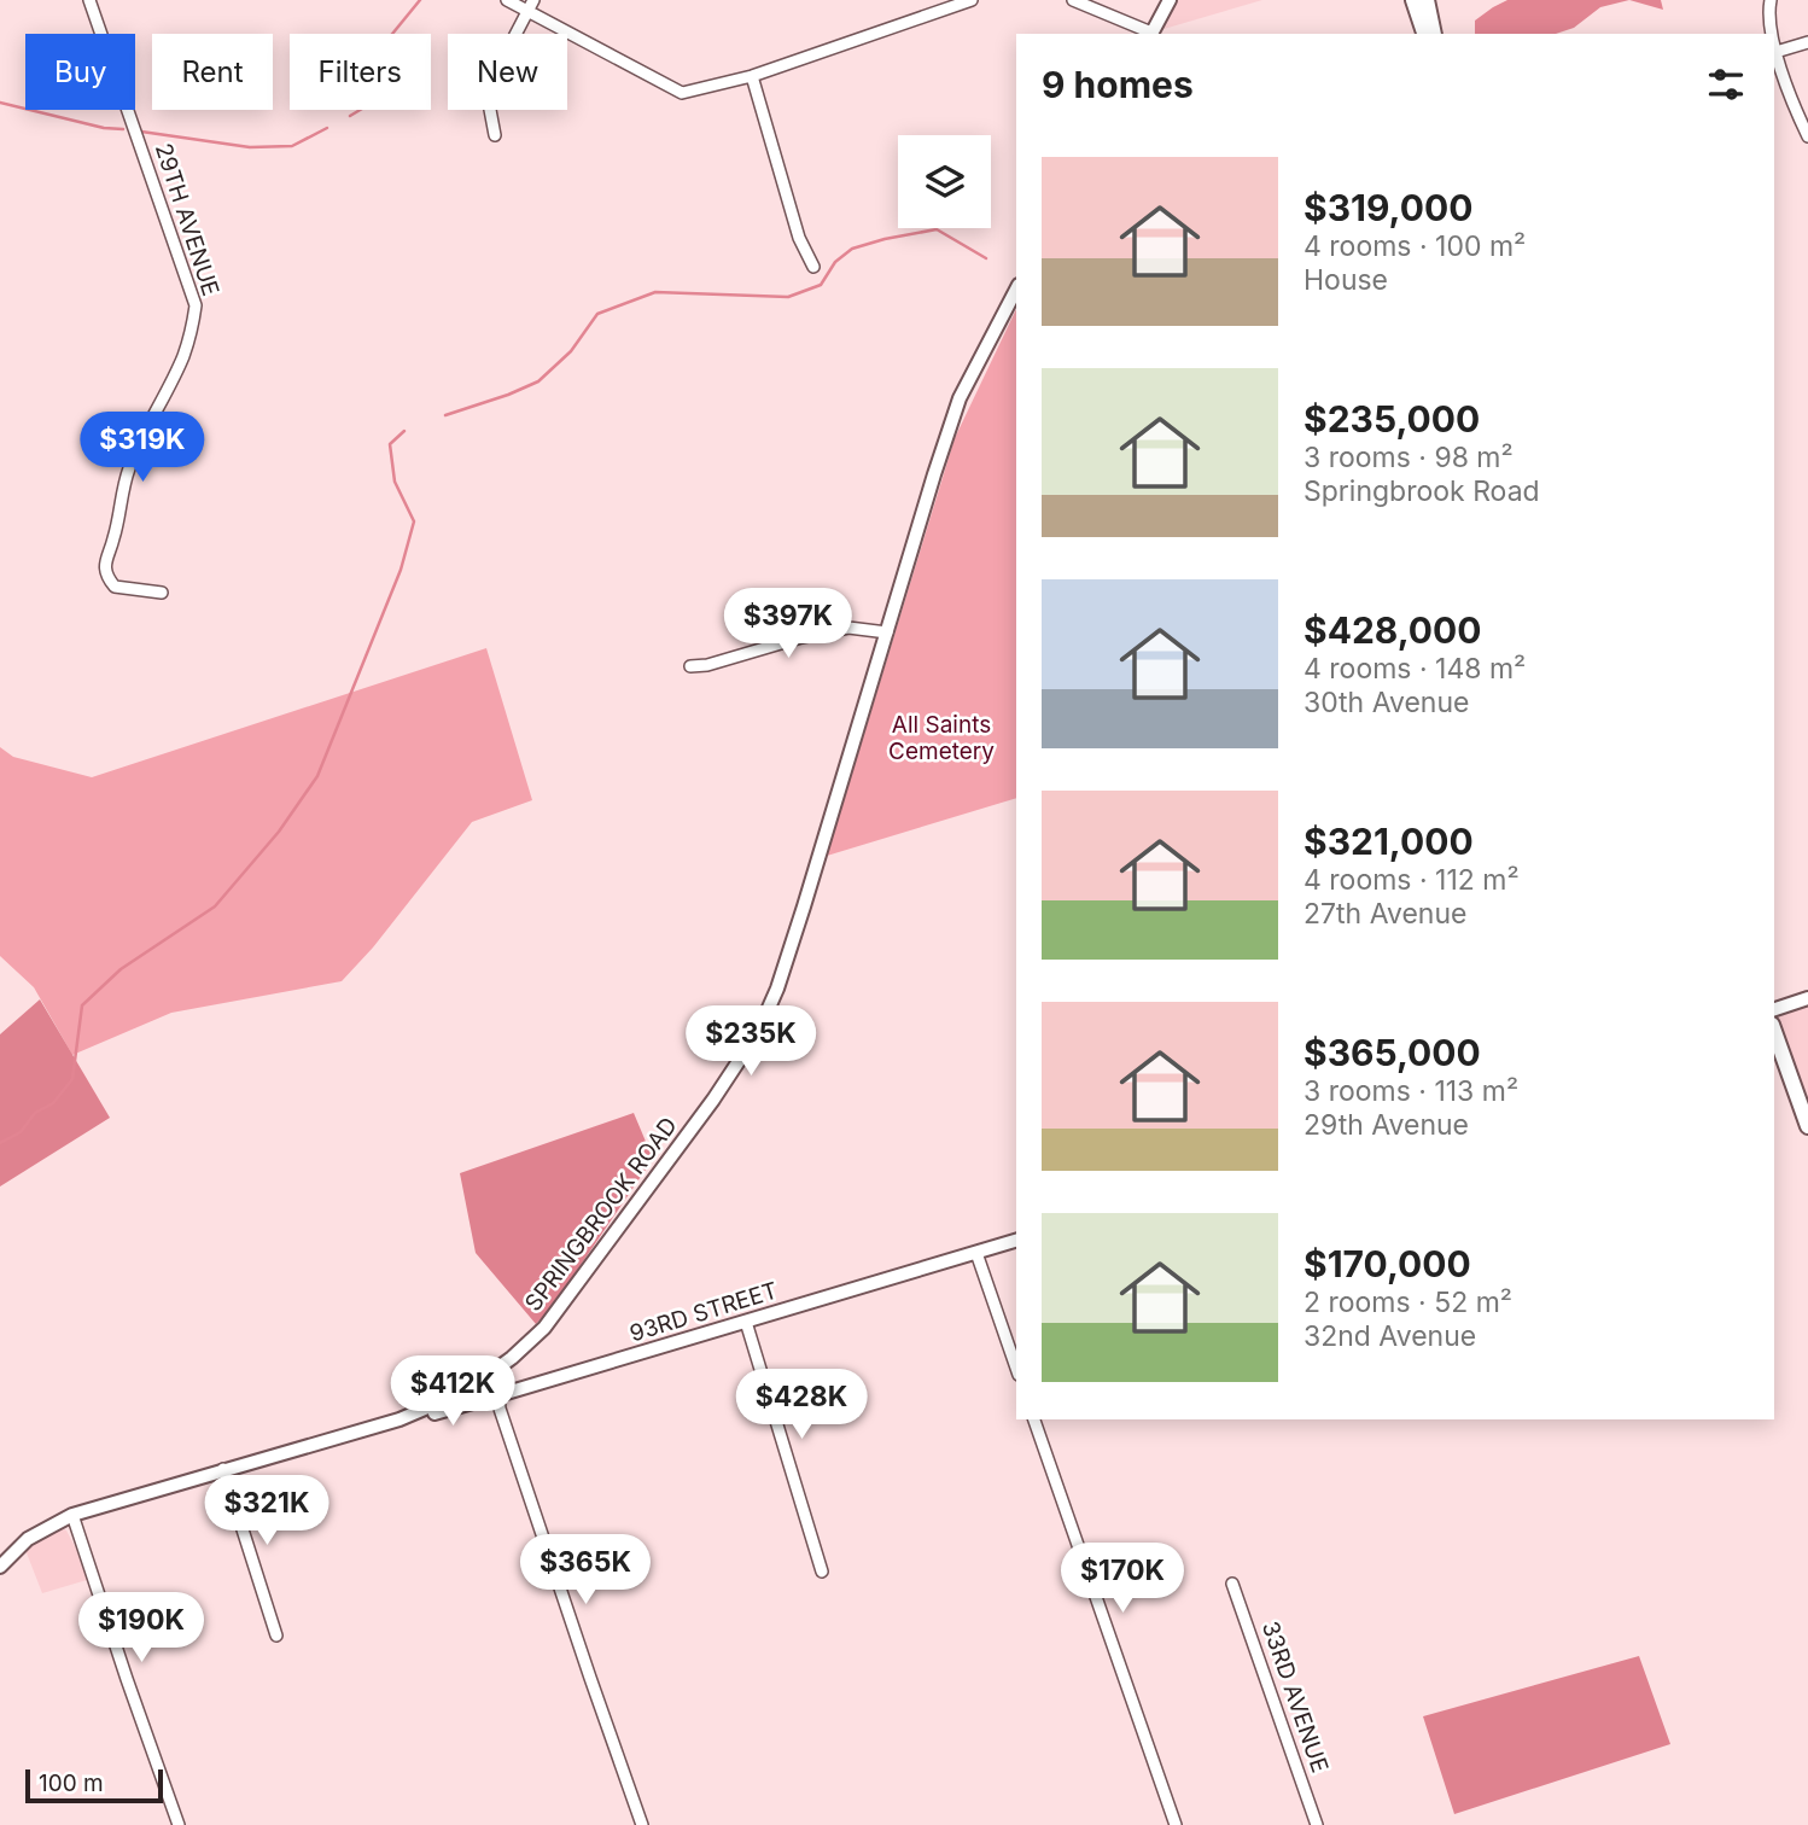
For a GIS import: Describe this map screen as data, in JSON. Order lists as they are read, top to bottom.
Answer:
{
  "streets": {
    "street": [
      "29TH AVENUE",
      "SPRINGBROOK ROAD",
      "93RD STREET",
      "33RD AVENUE"
    ]
  },
  "crossings": [
    ["SPRINGBROOK ROAD", "93RD STREET"]
  ],
  "parks": ["All Saints Cemetery"],
  "scale_bar": "100 m",
  "page": {
    "chip": [
      "Buy",
      "Rent",
      "Filters",
      "New"
    ],
    "heading": "9 homes",
    "list": [
      {
        "name": "$319,000",
        "note": "4 rooms · 100 m² · House"
      },
      {
        "name": "$235,000",
        "note": "3 rooms · 98 m² · Springbrook Road"
      },
      {
        "name": "$428,000",
        "note": "4 rooms · 148 m² · 30th Avenue"
      },
      {
        "name": "$321,000",
        "note": "4 rooms · 112 m² · 27th Avenue"
      },
      {
        "name": "$365,000",
        "note": "3 rooms · 113 m² · 29th Avenue"
      },
      {
        "name": "$170,000",
        "note": "2 rooms · 52 m² · 32nd Avenue"
      }
    ],
    "price": [
      "$319K",
      "$397K",
      "$235K",
      "$412K",
      "$428K",
      "$321K",
      "$365K",
      "$170K",
      "$190K"
    ],
    "scale": "100 m"
  }
}
